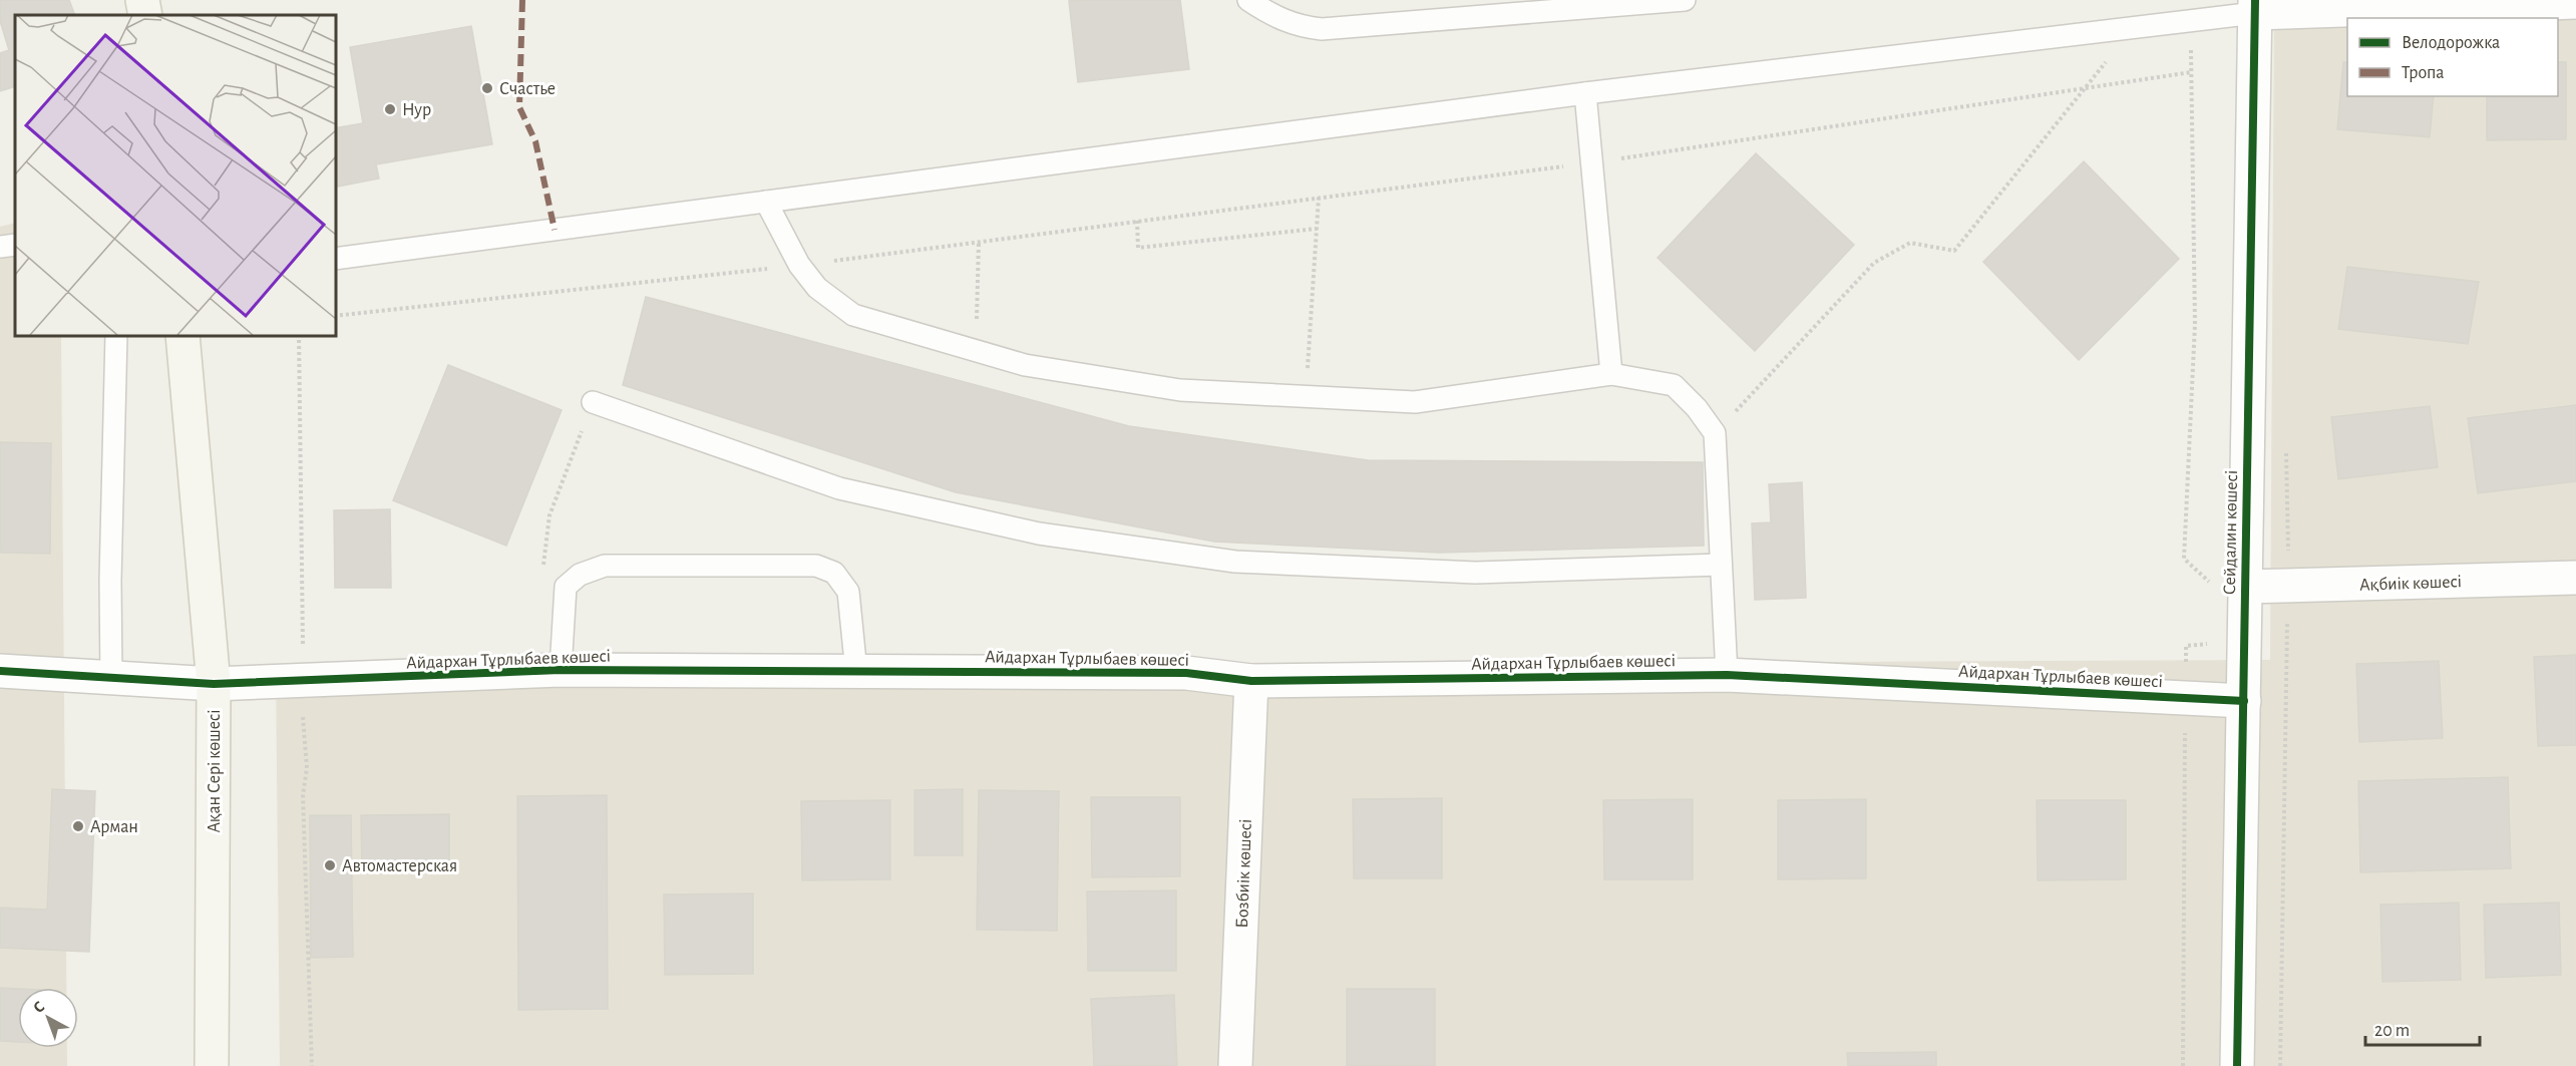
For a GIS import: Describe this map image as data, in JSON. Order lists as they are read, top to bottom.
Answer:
{
  "streets": {
    "street": [
      "Сейдалин көшесі",
      "Ақбиік көшесі",
      "Айдархан Тұрлыбаев көшесі",
      "Ақан Сері көшесі",
      "Бозбиік көшесі"
    ]
  },
  "crossings": [
    ["Сейдалин көшесі", "Ақбиік көшесі"],
    ["Сейдалин көшесі", "Айдархан Тұрлыбаев көшесі"],
    ["Айдархан Тұрлыбаев көшесі", "Ақан Сері көшесі"],
    ["Айдархан Тұрлыбаев көшесі", "Бозбиік көшесі"]
  ],
  "places": [
    "Счастье",
    "Нур",
    "Арман",
    "Автомастерская"
  ],
  "legend": ["Велодорожка", "Тропа"],
  "scale_bar": "20 m",
  "north": "top left"
}
